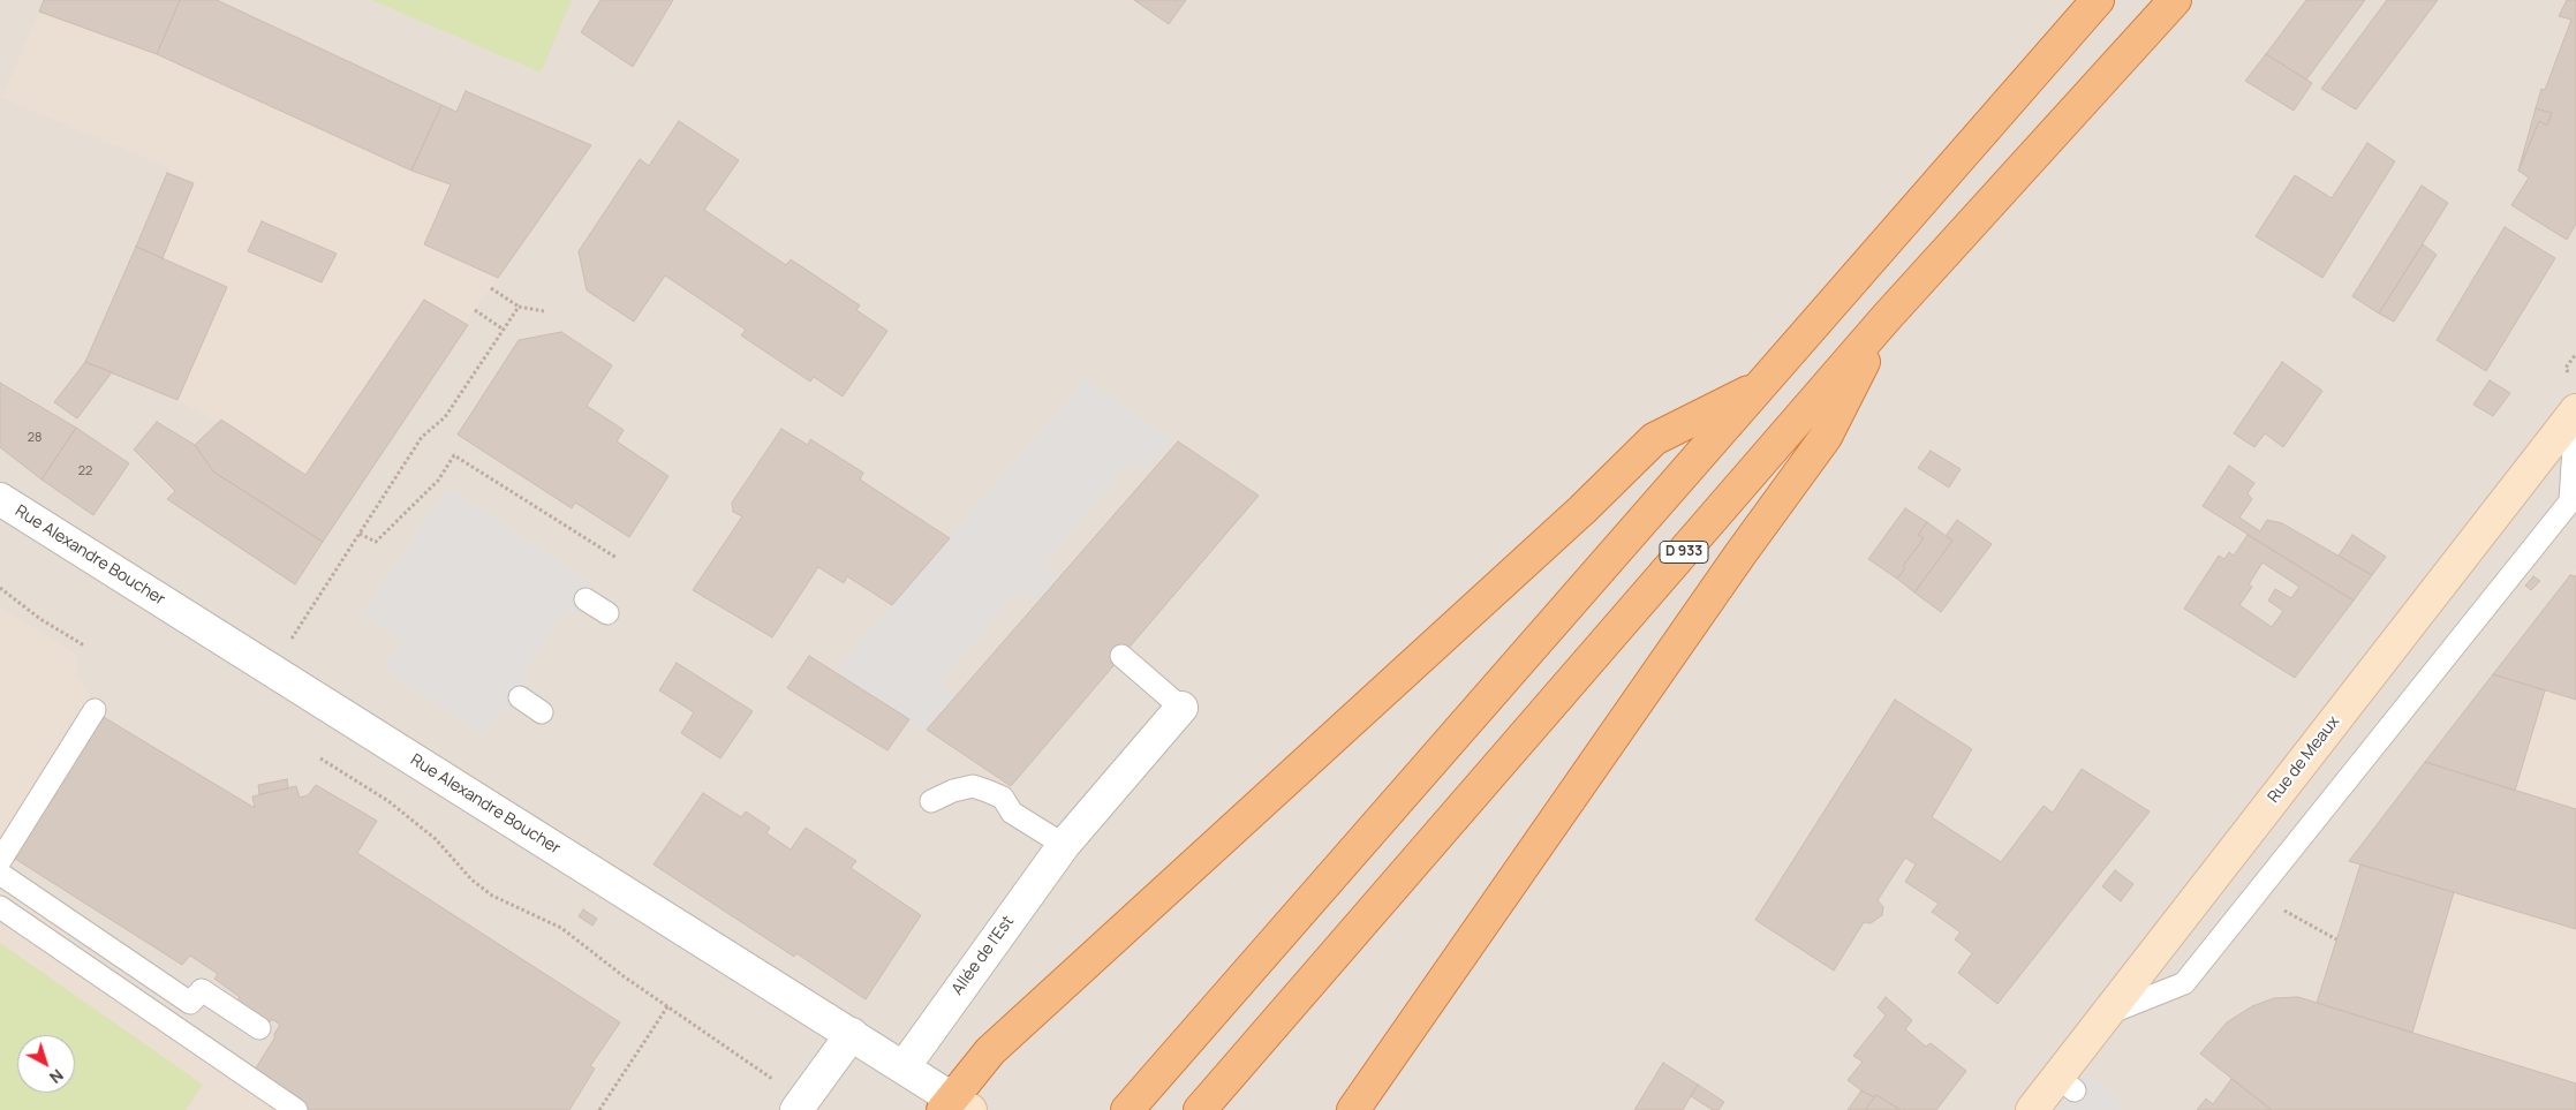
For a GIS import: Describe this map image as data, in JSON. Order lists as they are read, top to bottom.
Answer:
{
  "streets": {
    "highway": ["D 933"],
    "main road": ["Rue de Meaux"],
    "street": ["Rue Alexandre Boucher", "Allée de l'Est"]
  },
  "crossings": [
    ["Rue Alexandre Boucher", "Allée de l'Est"]
  ],
  "house_numbers": ["28", "22"],
  "north": "bottom right"
}
